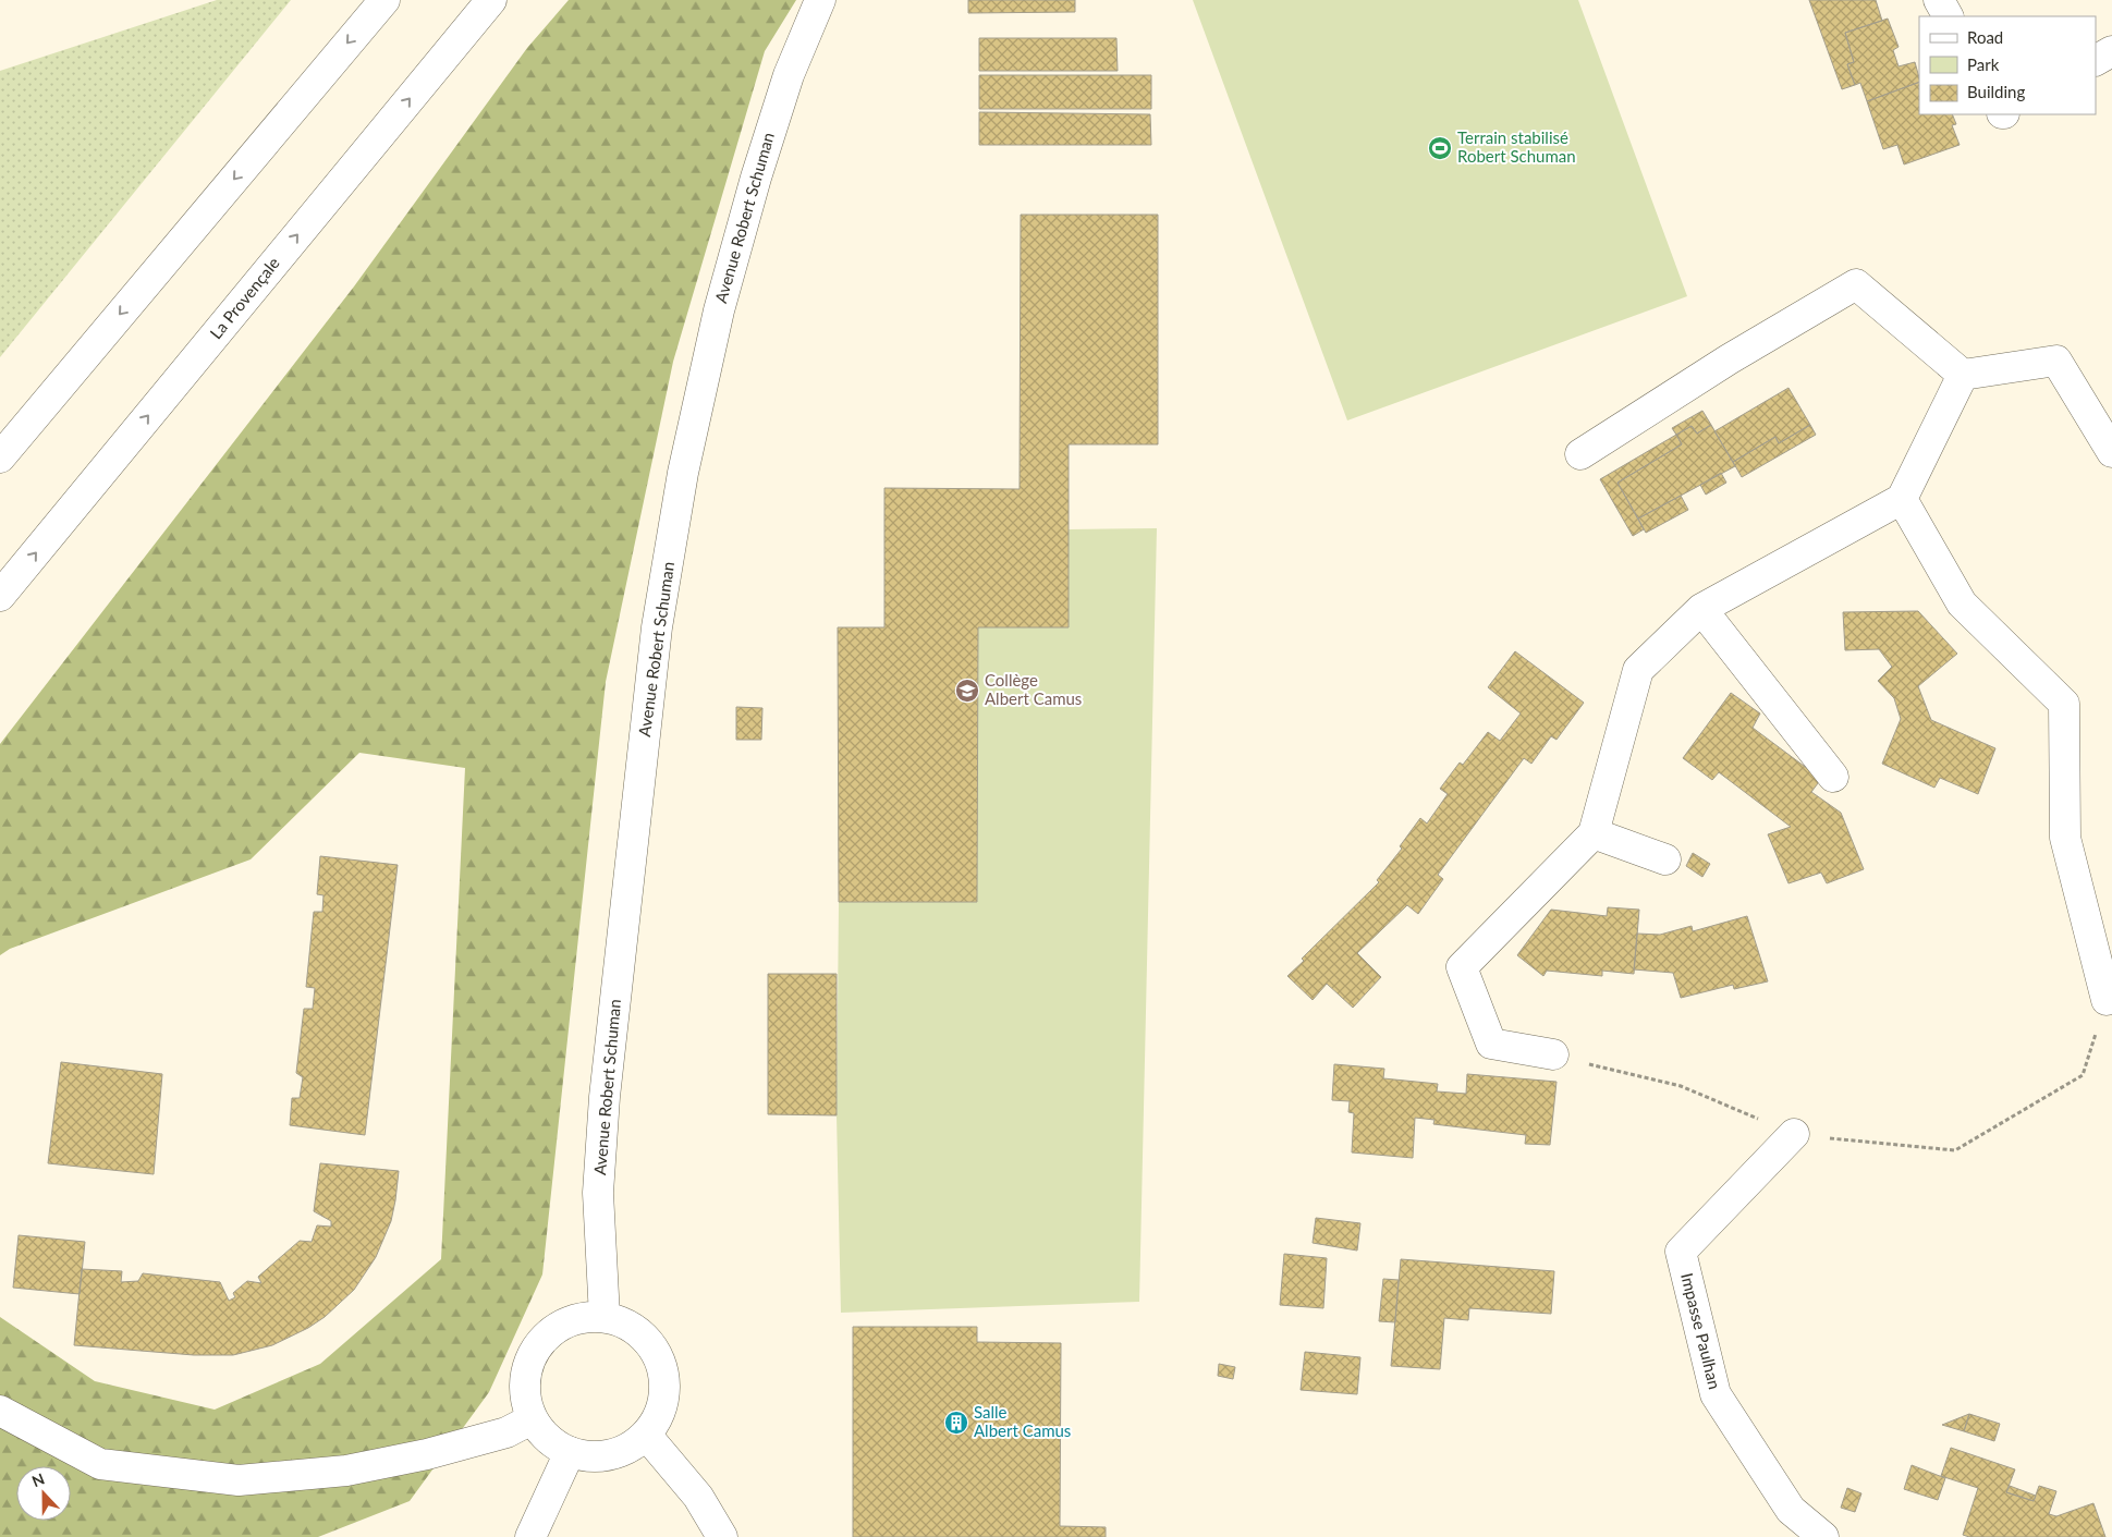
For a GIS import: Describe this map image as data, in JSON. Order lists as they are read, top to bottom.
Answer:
{
  "streets": {
    "main road": ["Avenue Robert Schuman", "La Provençale", "Impasse Paulhan"]
  },
  "places": {
    "sports": ["Terrain stabilisé Robert Schuman"],
    "school or university": ["Collège Albert Camus"],
    "building": ["Salle Albert Camus"]
  },
  "legend": ["Road", "Park", "Building"],
  "north": "top"
}
